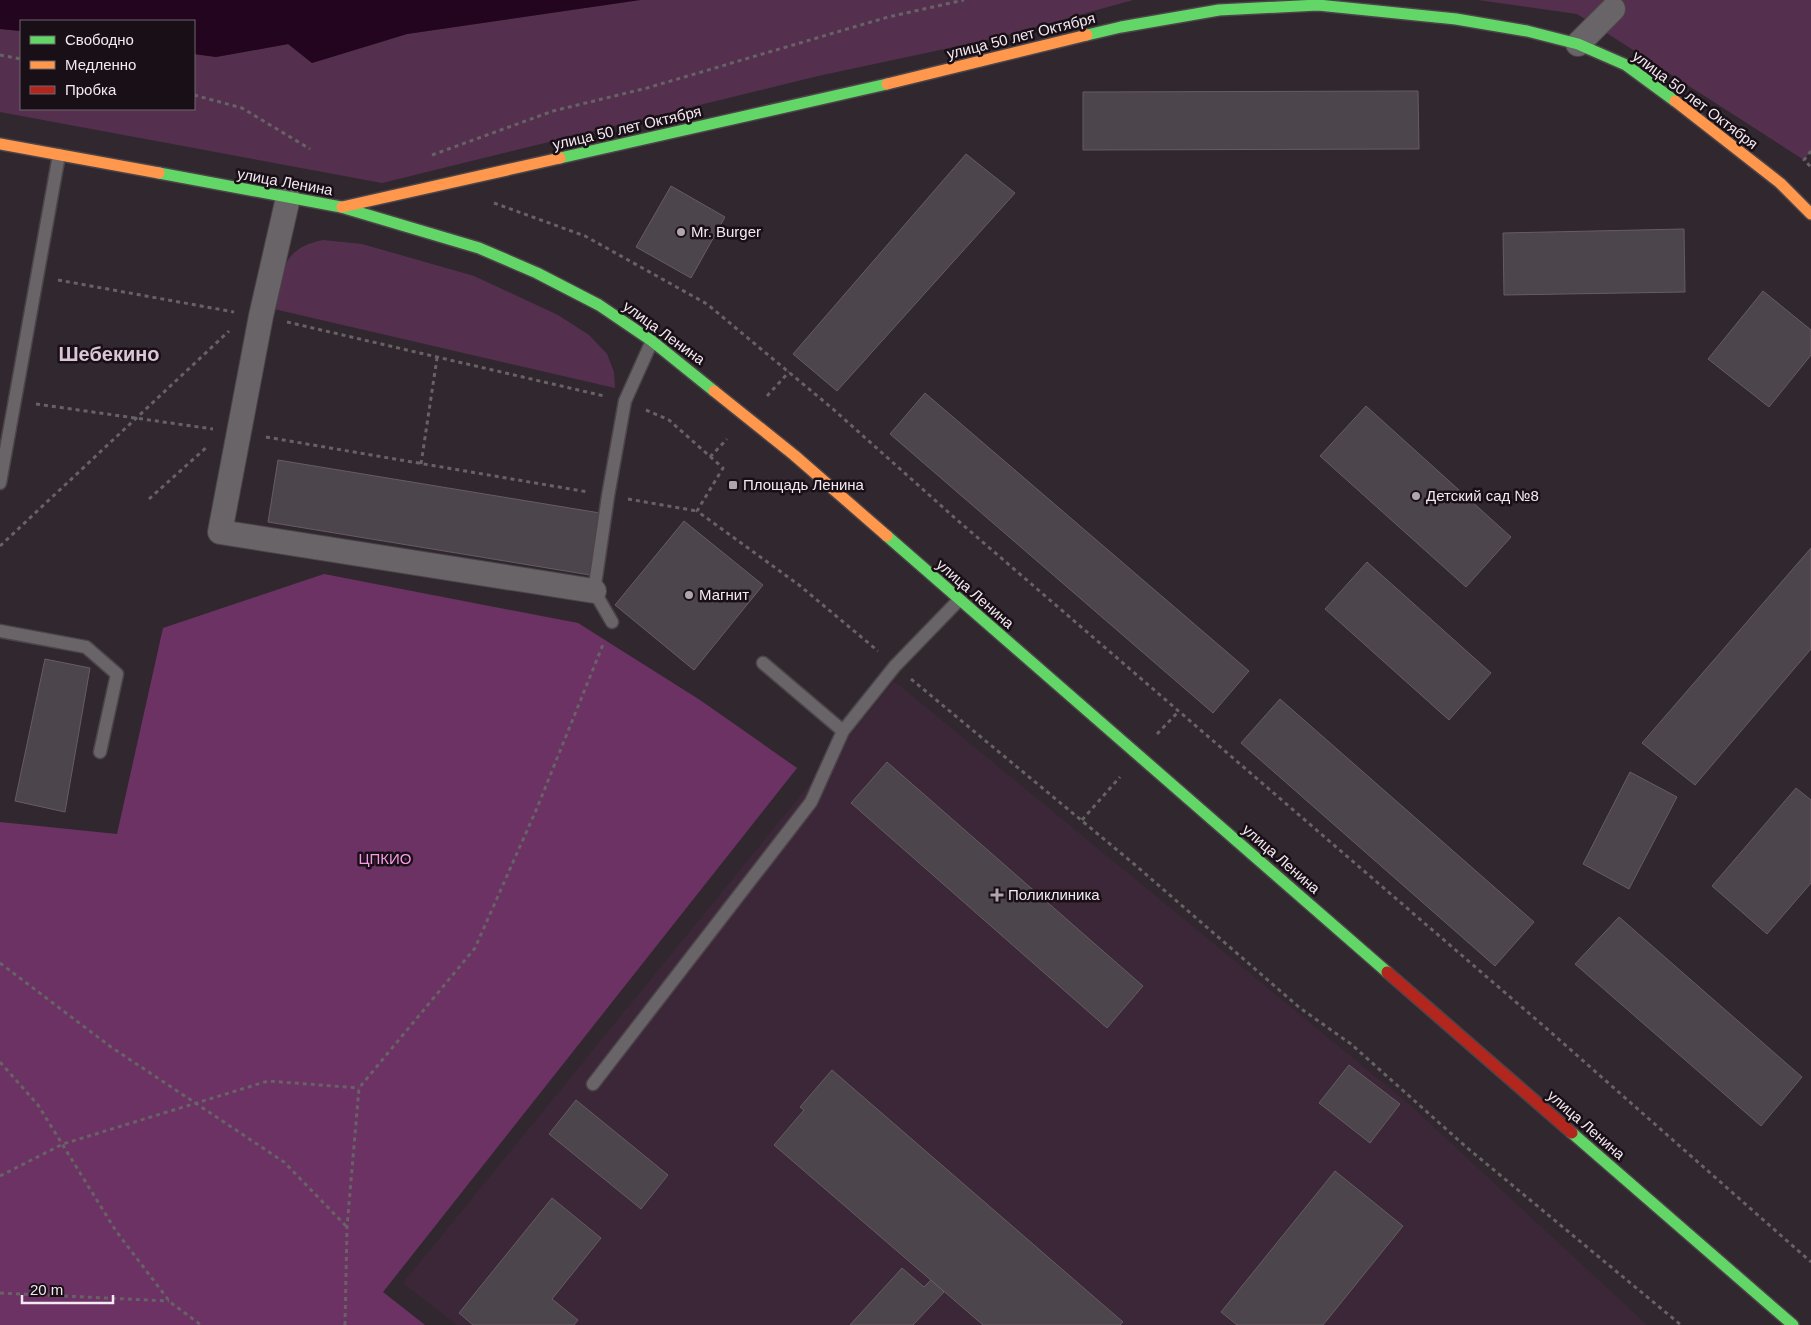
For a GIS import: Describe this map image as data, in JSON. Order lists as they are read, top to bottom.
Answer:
{
  "streets": {
    "street": ["улица 50 лет Октября", "улица Ленина"]
  },
  "crossings": [
    ["улица 50 лет Октября", "улица Ленина"]
  ],
  "districts": ["Шебекино"],
  "parks": ["ЦПКИО"],
  "places": {
    "other": ["Mr. Burger", "Детский сад №8", "Магнит"],
    "transit": ["Площадь Ленина"],
    "health": ["Поликлиника"]
  },
  "legend": ["Свободно", "Медленно", "Пробка"],
  "scale_bar": "20 m"
}
